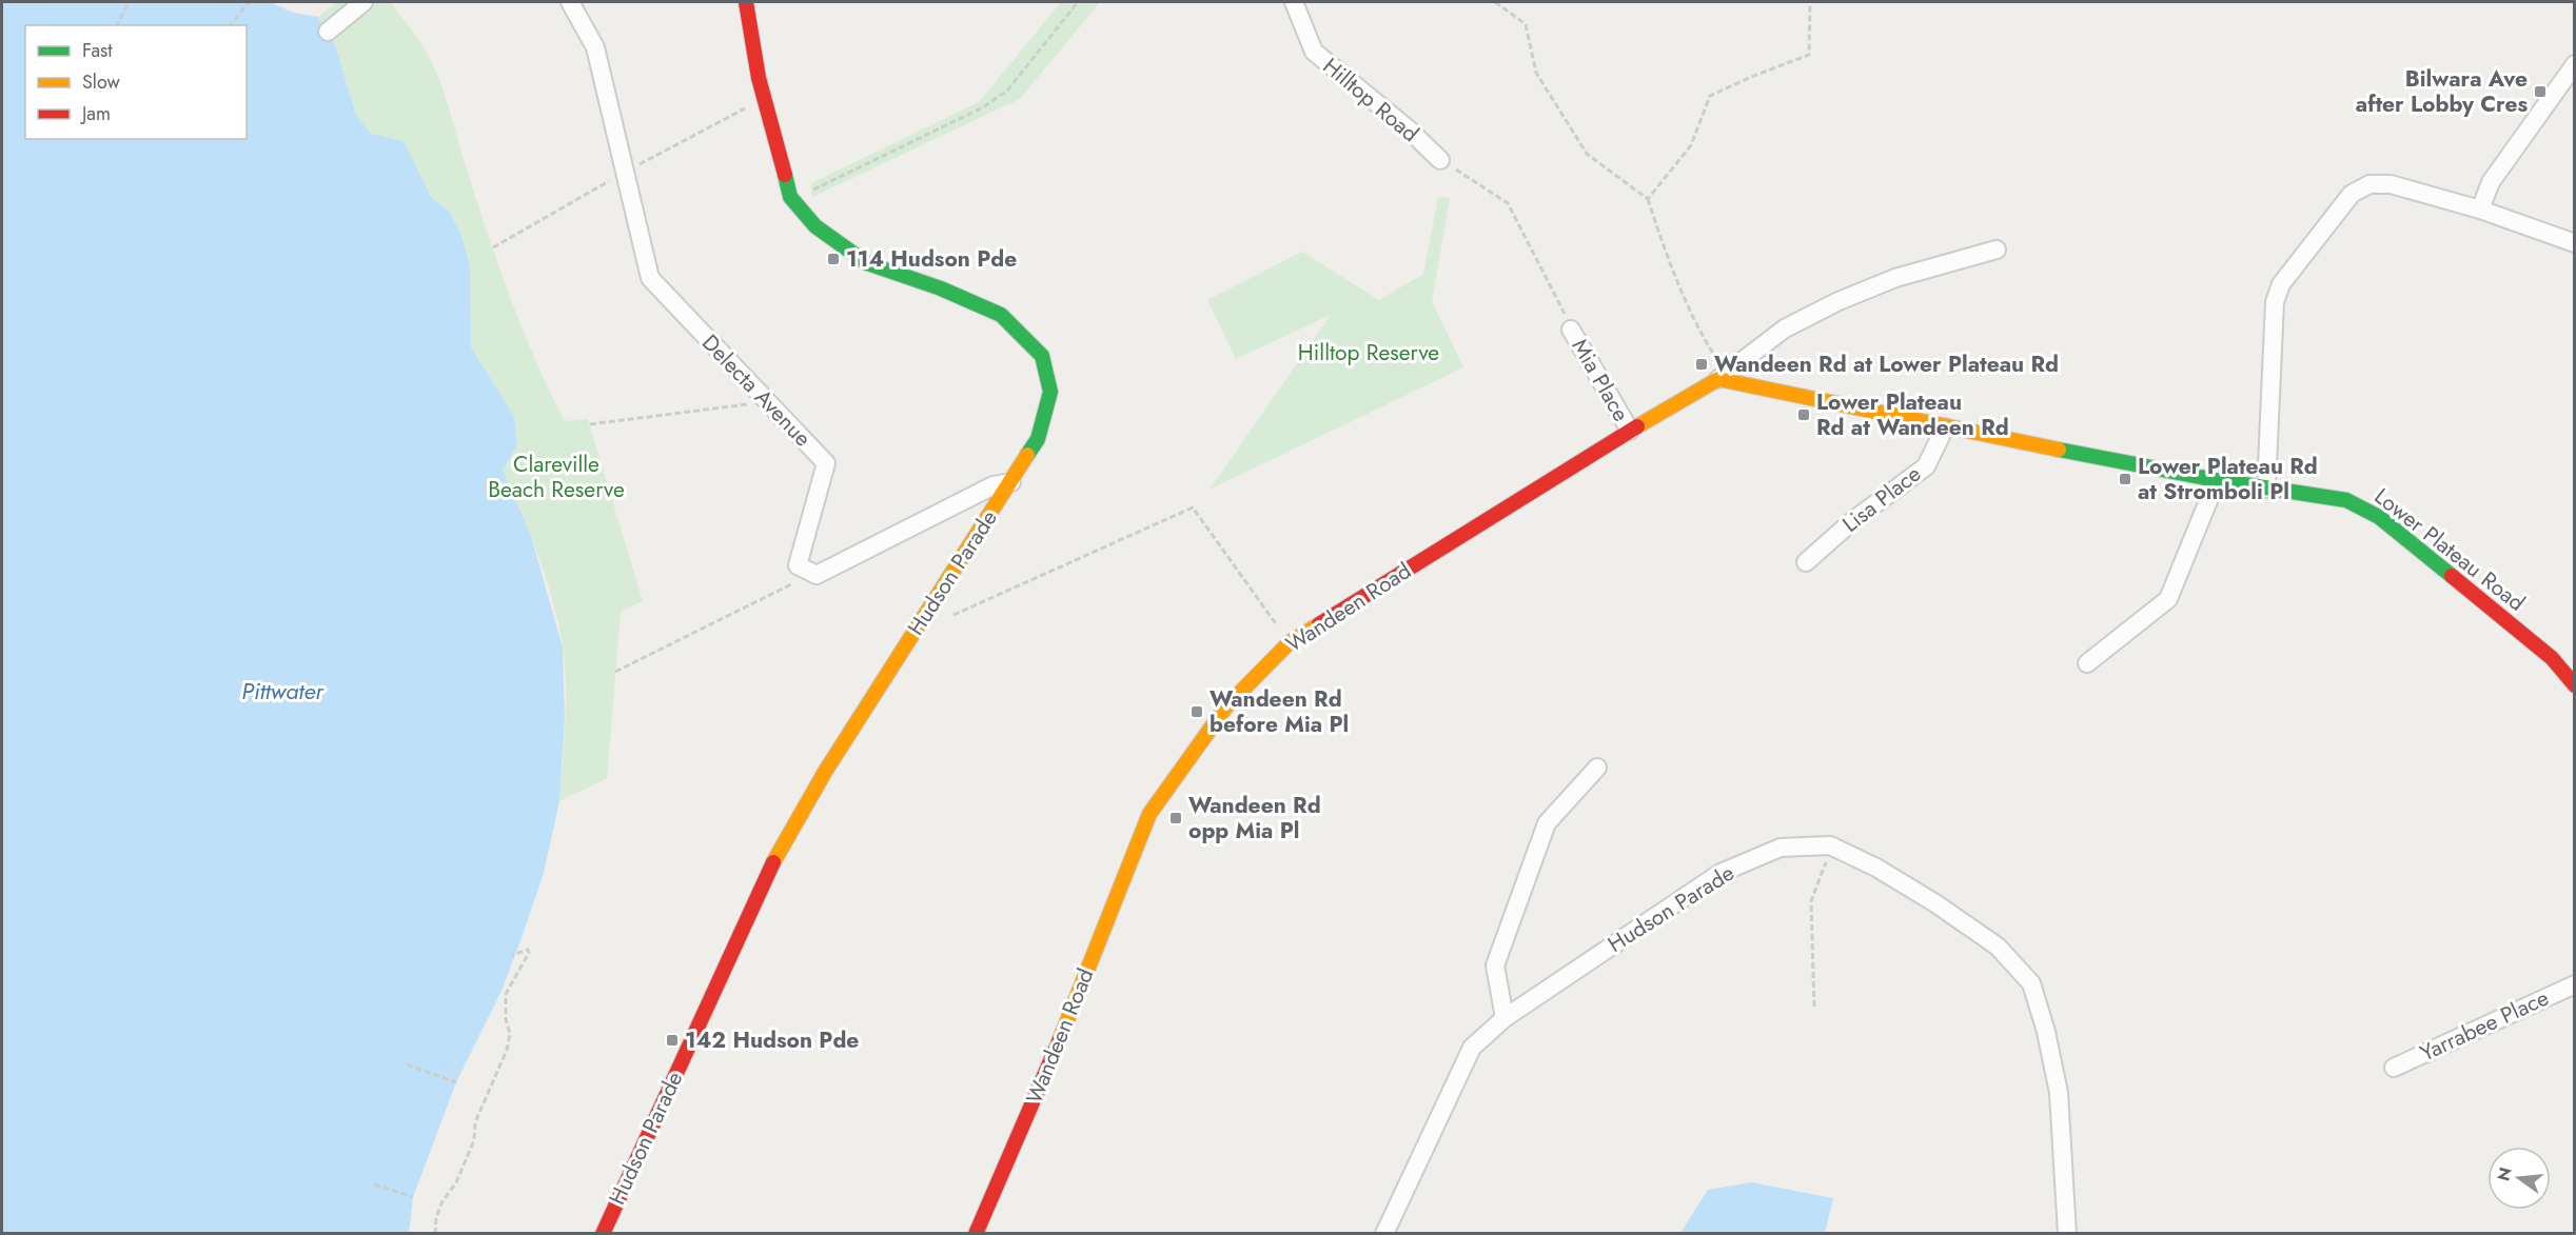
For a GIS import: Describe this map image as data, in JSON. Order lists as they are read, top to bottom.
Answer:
{
  "streets": {
    "street": [
      "Hilltop Road",
      "Mia Place",
      "Delecta Avenue",
      "Lisa Place",
      "Lower Plateau Road",
      "Hudson Parade",
      "Wandeen Road",
      "Yarrabee Place"
    ]
  },
  "crossings": [
    ["Mia Place", "Wandeen Road"],
    ["Lisa Place", "Lower Plateau Road"],
    ["Lower Plateau Road", "Wandeen Road"]
  ],
  "water": ["Pittwater"],
  "parks": ["Hilltop Reserve", "Clareville Beach Reserve"],
  "places": {
    "transit": [
      "Bilwara Ave after Lobby Cres",
      "114 Hudson Pde",
      "Wandeen Rd at Lower Plateau Rd",
      "Lower Plateau Rd at Wandeen Rd",
      "Lower Plateau Rd at Stromboli Pl",
      "Wandeen Rd before Mia Pl",
      "Wandeen Rd opp Mia Pl",
      "142 Hudson Pde"
    ]
  },
  "legend": ["Fast", "Slow", "Jam"],
  "north": "left"
}
